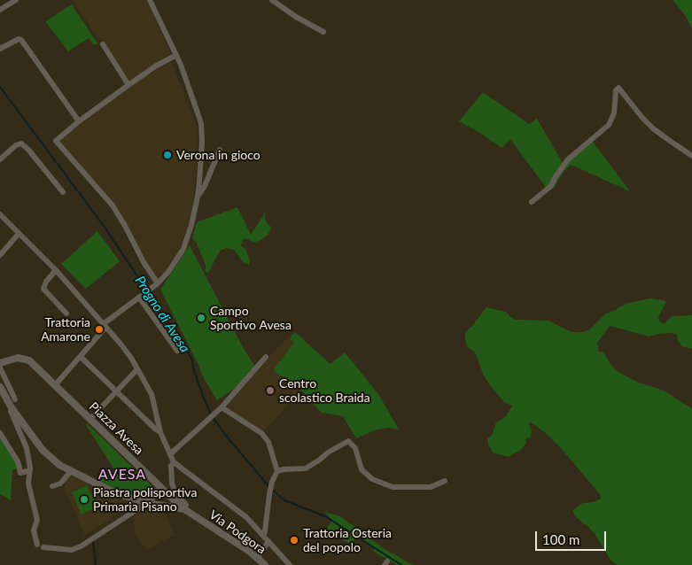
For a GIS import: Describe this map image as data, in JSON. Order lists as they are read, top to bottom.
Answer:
{
  "streets": {
    "street": ["Piazza Avesa", "Via Podgora"]
  },
  "crossings": [
    ["Piazza Avesa", "Via Podgora"]
  ],
  "districts": ["AVESA"],
  "water": ["Progno di Avesa"],
  "places": [
    "Verona in gioco",
    "Campo Sportivo Avesa",
    "Trattoria Amarone",
    "Centro scolastico Braida",
    "Piastra polisportiva Primaria Pisano",
    "Trattoria Osteria del popolo"
  ],
  "scale_bar": "100 m"
}
